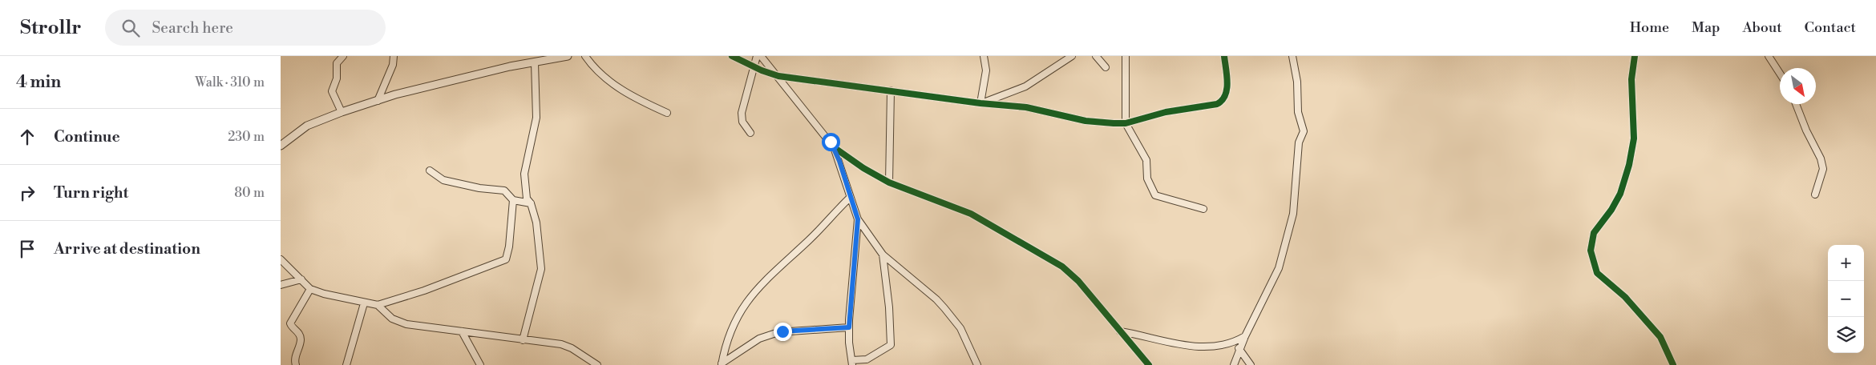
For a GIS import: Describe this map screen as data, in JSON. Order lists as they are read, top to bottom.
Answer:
{
  "north": "bottom right",
  "page": {
    "header": "Strollr",
    "search": "Search here",
    "nav": [
      "Home",
      "Map",
      "About",
      "Contact"
    ],
    "heading": ["4 min", "Walk · 310 m"],
    "list": [
      ["Continue", "230 m"],
      ["Turn right", "80 m"],
      "Arrive at destination"
    ],
    "map_buttons": ["+", "−"]
  }
}
